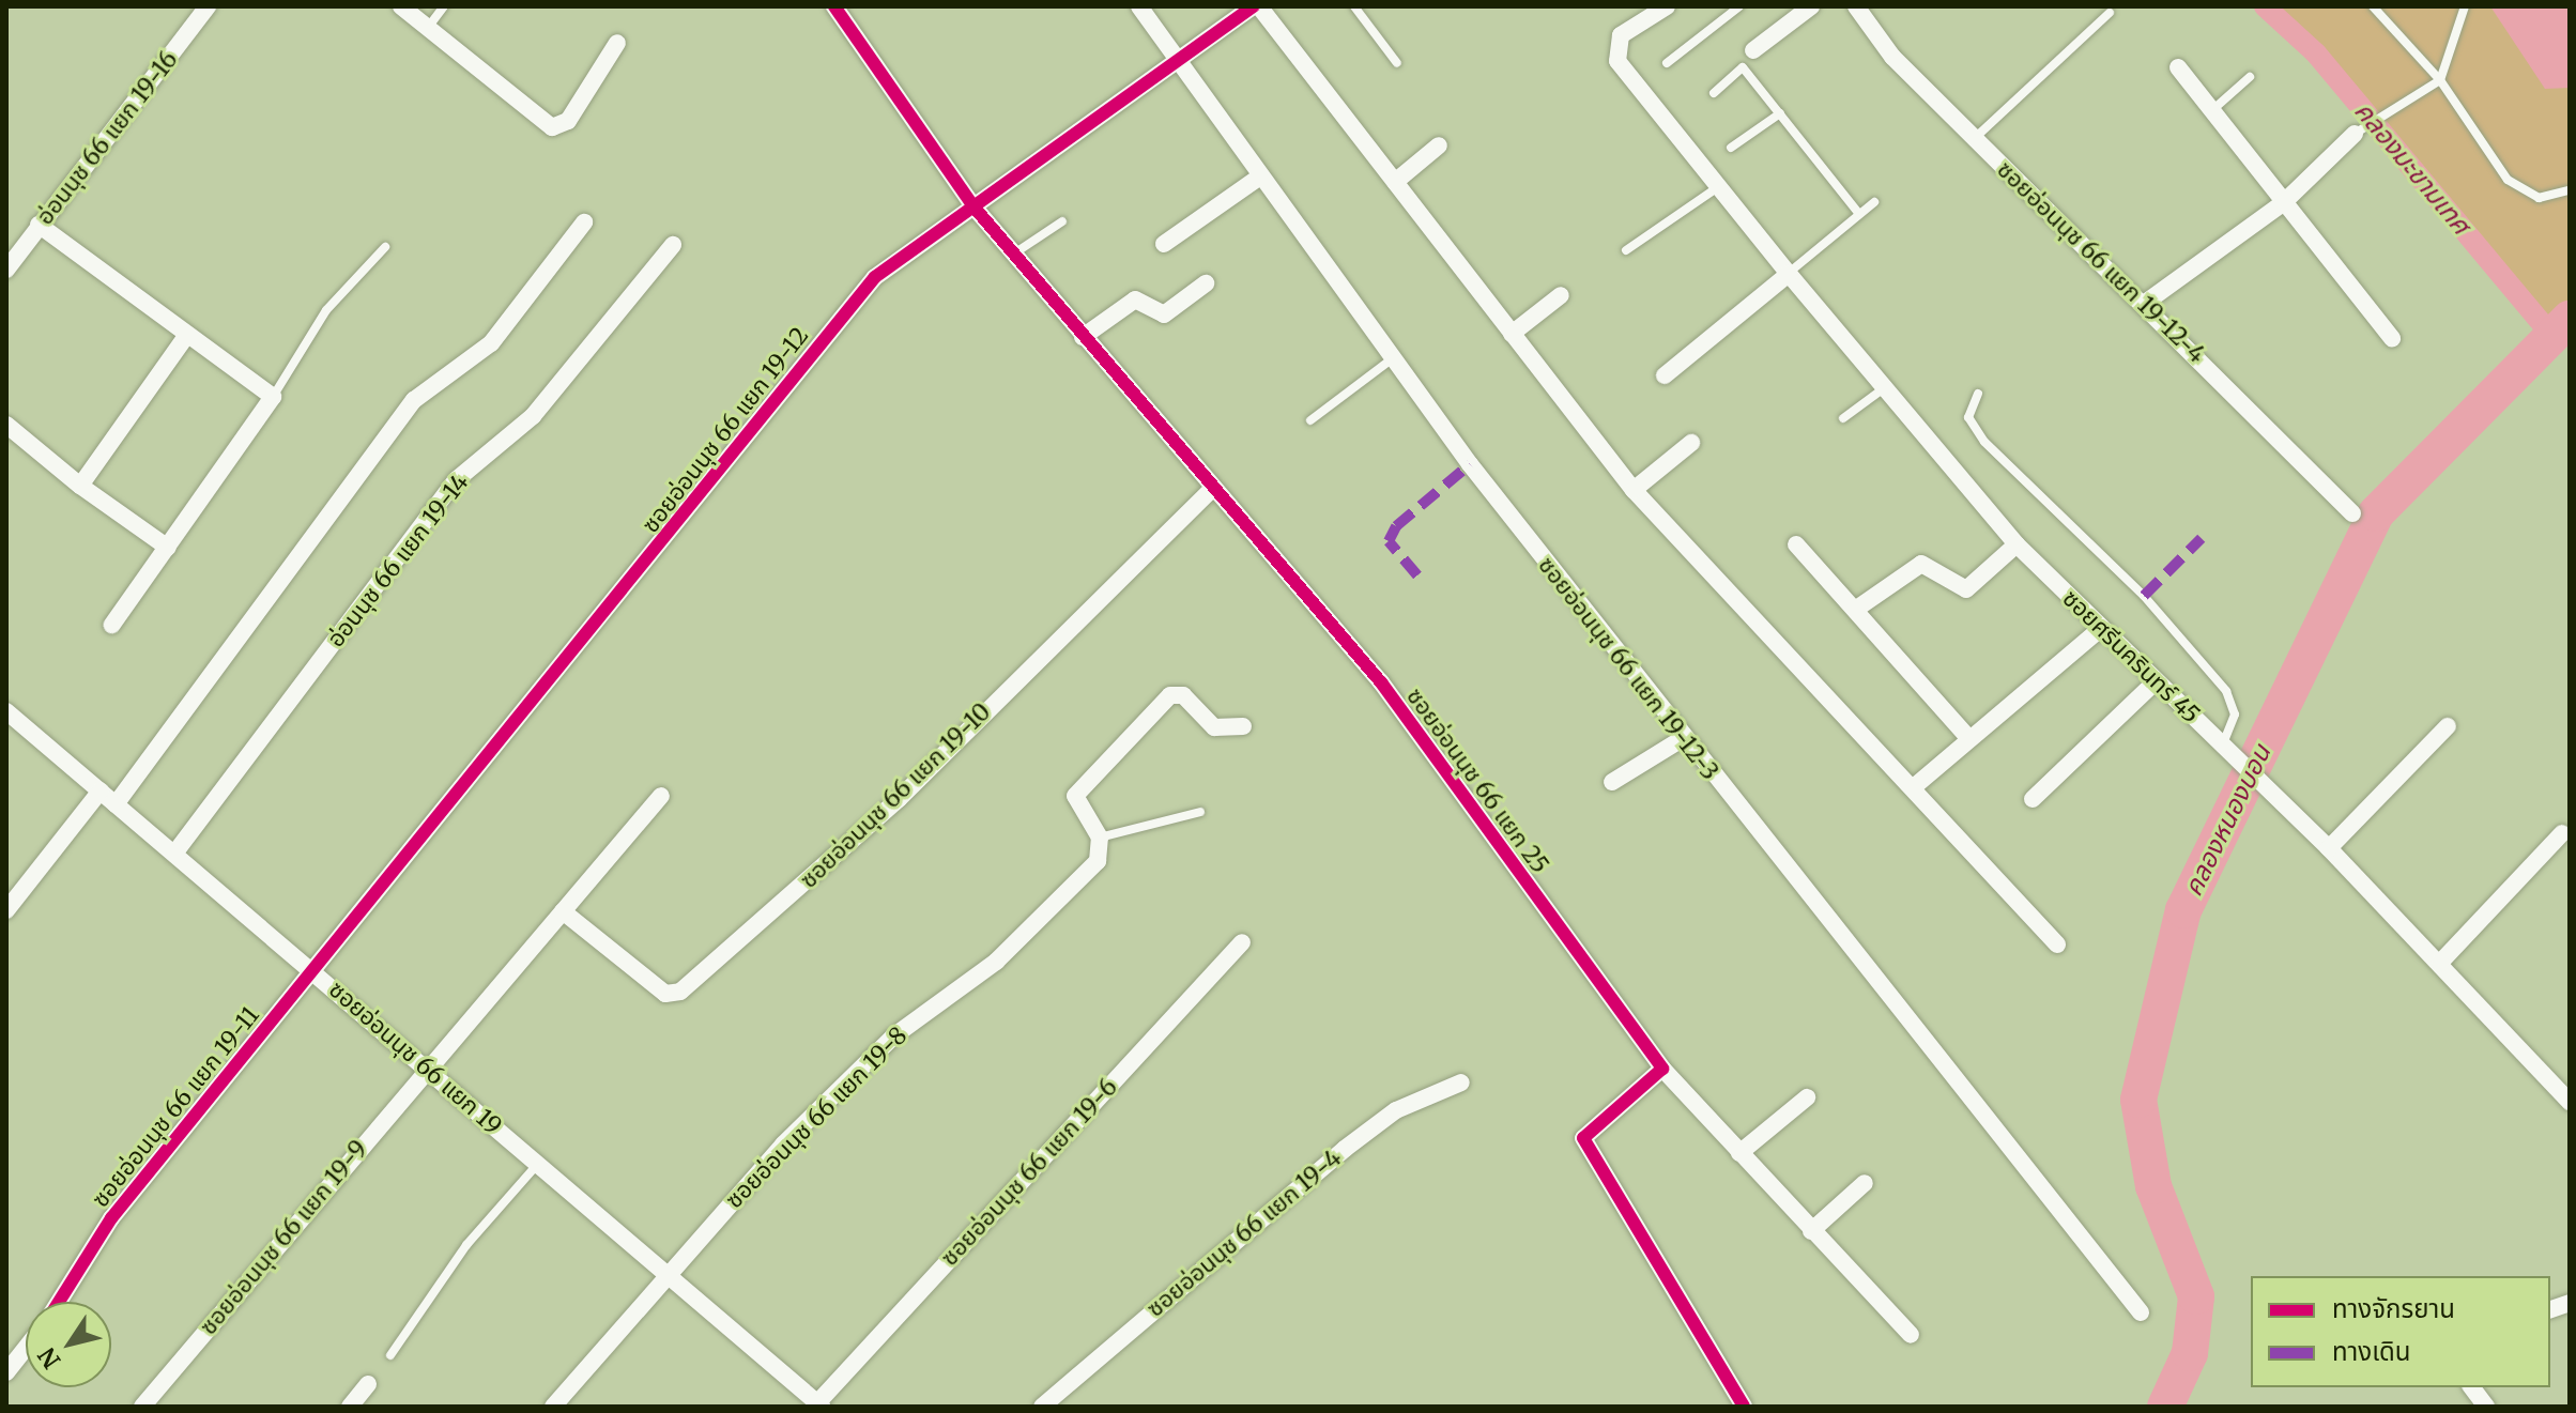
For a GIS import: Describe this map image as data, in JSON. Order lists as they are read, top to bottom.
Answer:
{
  "streets": {
    "street": [
      "อ่อนนุช 66 แยก 19-16",
      "ซอยอ่อนนุช 66 แยก 19-12-4",
      "ซอยอ่อนนุช 66 แยก 19-12",
      "อ่อนนุช 66 แยก 19-14",
      "ซอยศรีนครินทร์ 45",
      "ซอยอ่อนนุช 66 แยก 19-12-3",
      "ซอยอ่อนนุช 66 แยก 25",
      "ซอยอ่อนนุช 66 แยก 19-10",
      "ซอยอ่อนนุช 66 แยก 19",
      "ซอยอ่อนนุช 66 แยก 19-11",
      "ซอยอ่อนนุช 66 แยก 19-8",
      "ซอยอ่อนนุช 66 แยก 19-6",
      "ซอยอ่อนนุช 66 แยก 19-4",
      "ซอยอ่อนนุช 66 แยก 19-9"
    ]
  },
  "crossings": [
    ["ซอยอ่อนนุช 66 แยก 19-12", "ซอยอ่อนนุช 66 แยก 19-12-3"],
    ["ซอยอ่อนนุช 66 แยก 19-12", "ซอยอ่อนนุช 66 แยก 25"],
    ["ซอยอ่อนนุช 66 แยก 19-12", "ซอยอ่อนนุช 66 แยก 19"],
    ["ซอยอ่อนนุช 66 แยก 19-12", "ซอยอ่อนนุช 66 แยก 19-11"],
    ["อ่อนนุช 66 แยก 19-14", "ซอยอ่อนนุช 66 แยก 19"],
    ["ซอยอ่อนนุช 66 แยก 25", "ซอยอ่อนนุช 66 แยก 19-10"],
    ["ซอยอ่อนนุช 66 แยก 19", "ซอยอ่อนนุช 66 แยก 19-11"],
    ["ซอยอ่อนนุช 66 แยก 19", "ซอยอ่อนนุช 66 แยก 19-8"],
    ["ซอยอ่อนนุช 66 แยก 19", "ซอยอ่อนนุช 66 แยก 19-6"],
    ["ซอยอ่อนนุช 66 แยก 19", "ซอยอ่อนนุช 66 แยก 19-9"]
  ],
  "water": ["คลองมะขามเทศ", "คลองหนองบอน"],
  "legend": ["ทางจักรยาน", "ทางเดิน"],
  "north": "bottom left"
}
